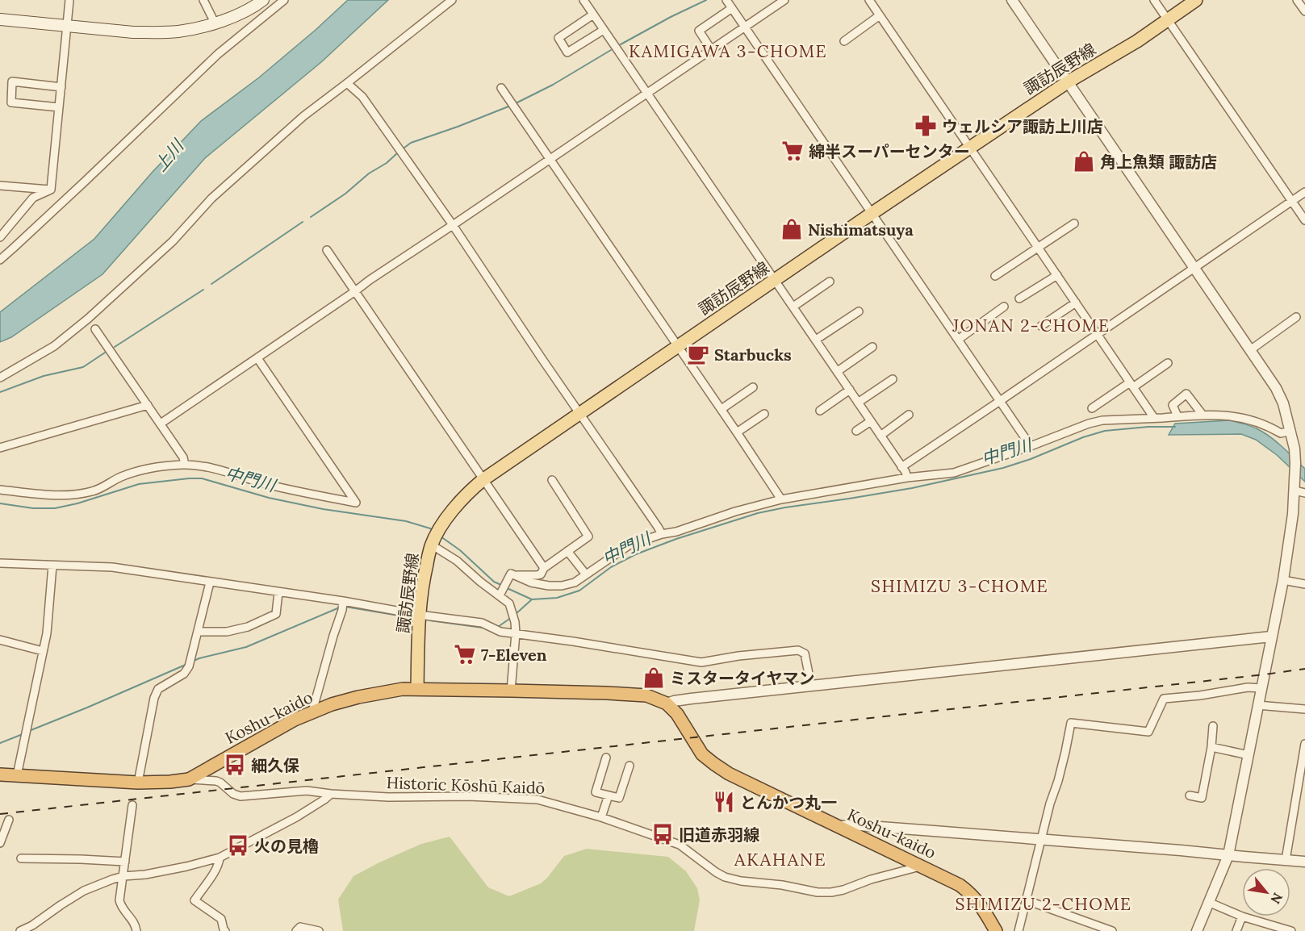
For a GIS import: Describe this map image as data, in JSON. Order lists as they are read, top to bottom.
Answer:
{
  "streets": {
    "highway": ["Koshu-kaido"],
    "main road": ["諏訪辰野線"],
    "street": ["Historic Kōshū Kaidō"]
  },
  "crossings": [
    ["諏訪辰野線", "Koshu-kaido"],
    ["Koshu-kaido", "Historic Kōshū Kaidō"]
  ],
  "districts": [
    "KAMIGAWA 3-CHOME",
    "JONAN 2-CHOME",
    "SHIMIZU 3-CHOME",
    "AKAHANE",
    "SHIMIZU 2-CHOME"
  ],
  "water": ["上川", "中門川"],
  "places": {
    "pharmacy": ["ウェルシア諏訪上川店"],
    "supermarket": ["綿半スーパーセンター", "7-Eleven"],
    "shop": ["角上魚類 諏訪店", "Nishimatsuya", "ミスタータイヤマン"],
    "cafe": ["Starbucks"],
    "bus stop": ["細久保", "旧道赤羽線", "火の見櫓"],
    "restaurant": ["とんかつ丸一"]
  },
  "north": "bottom right"
}
